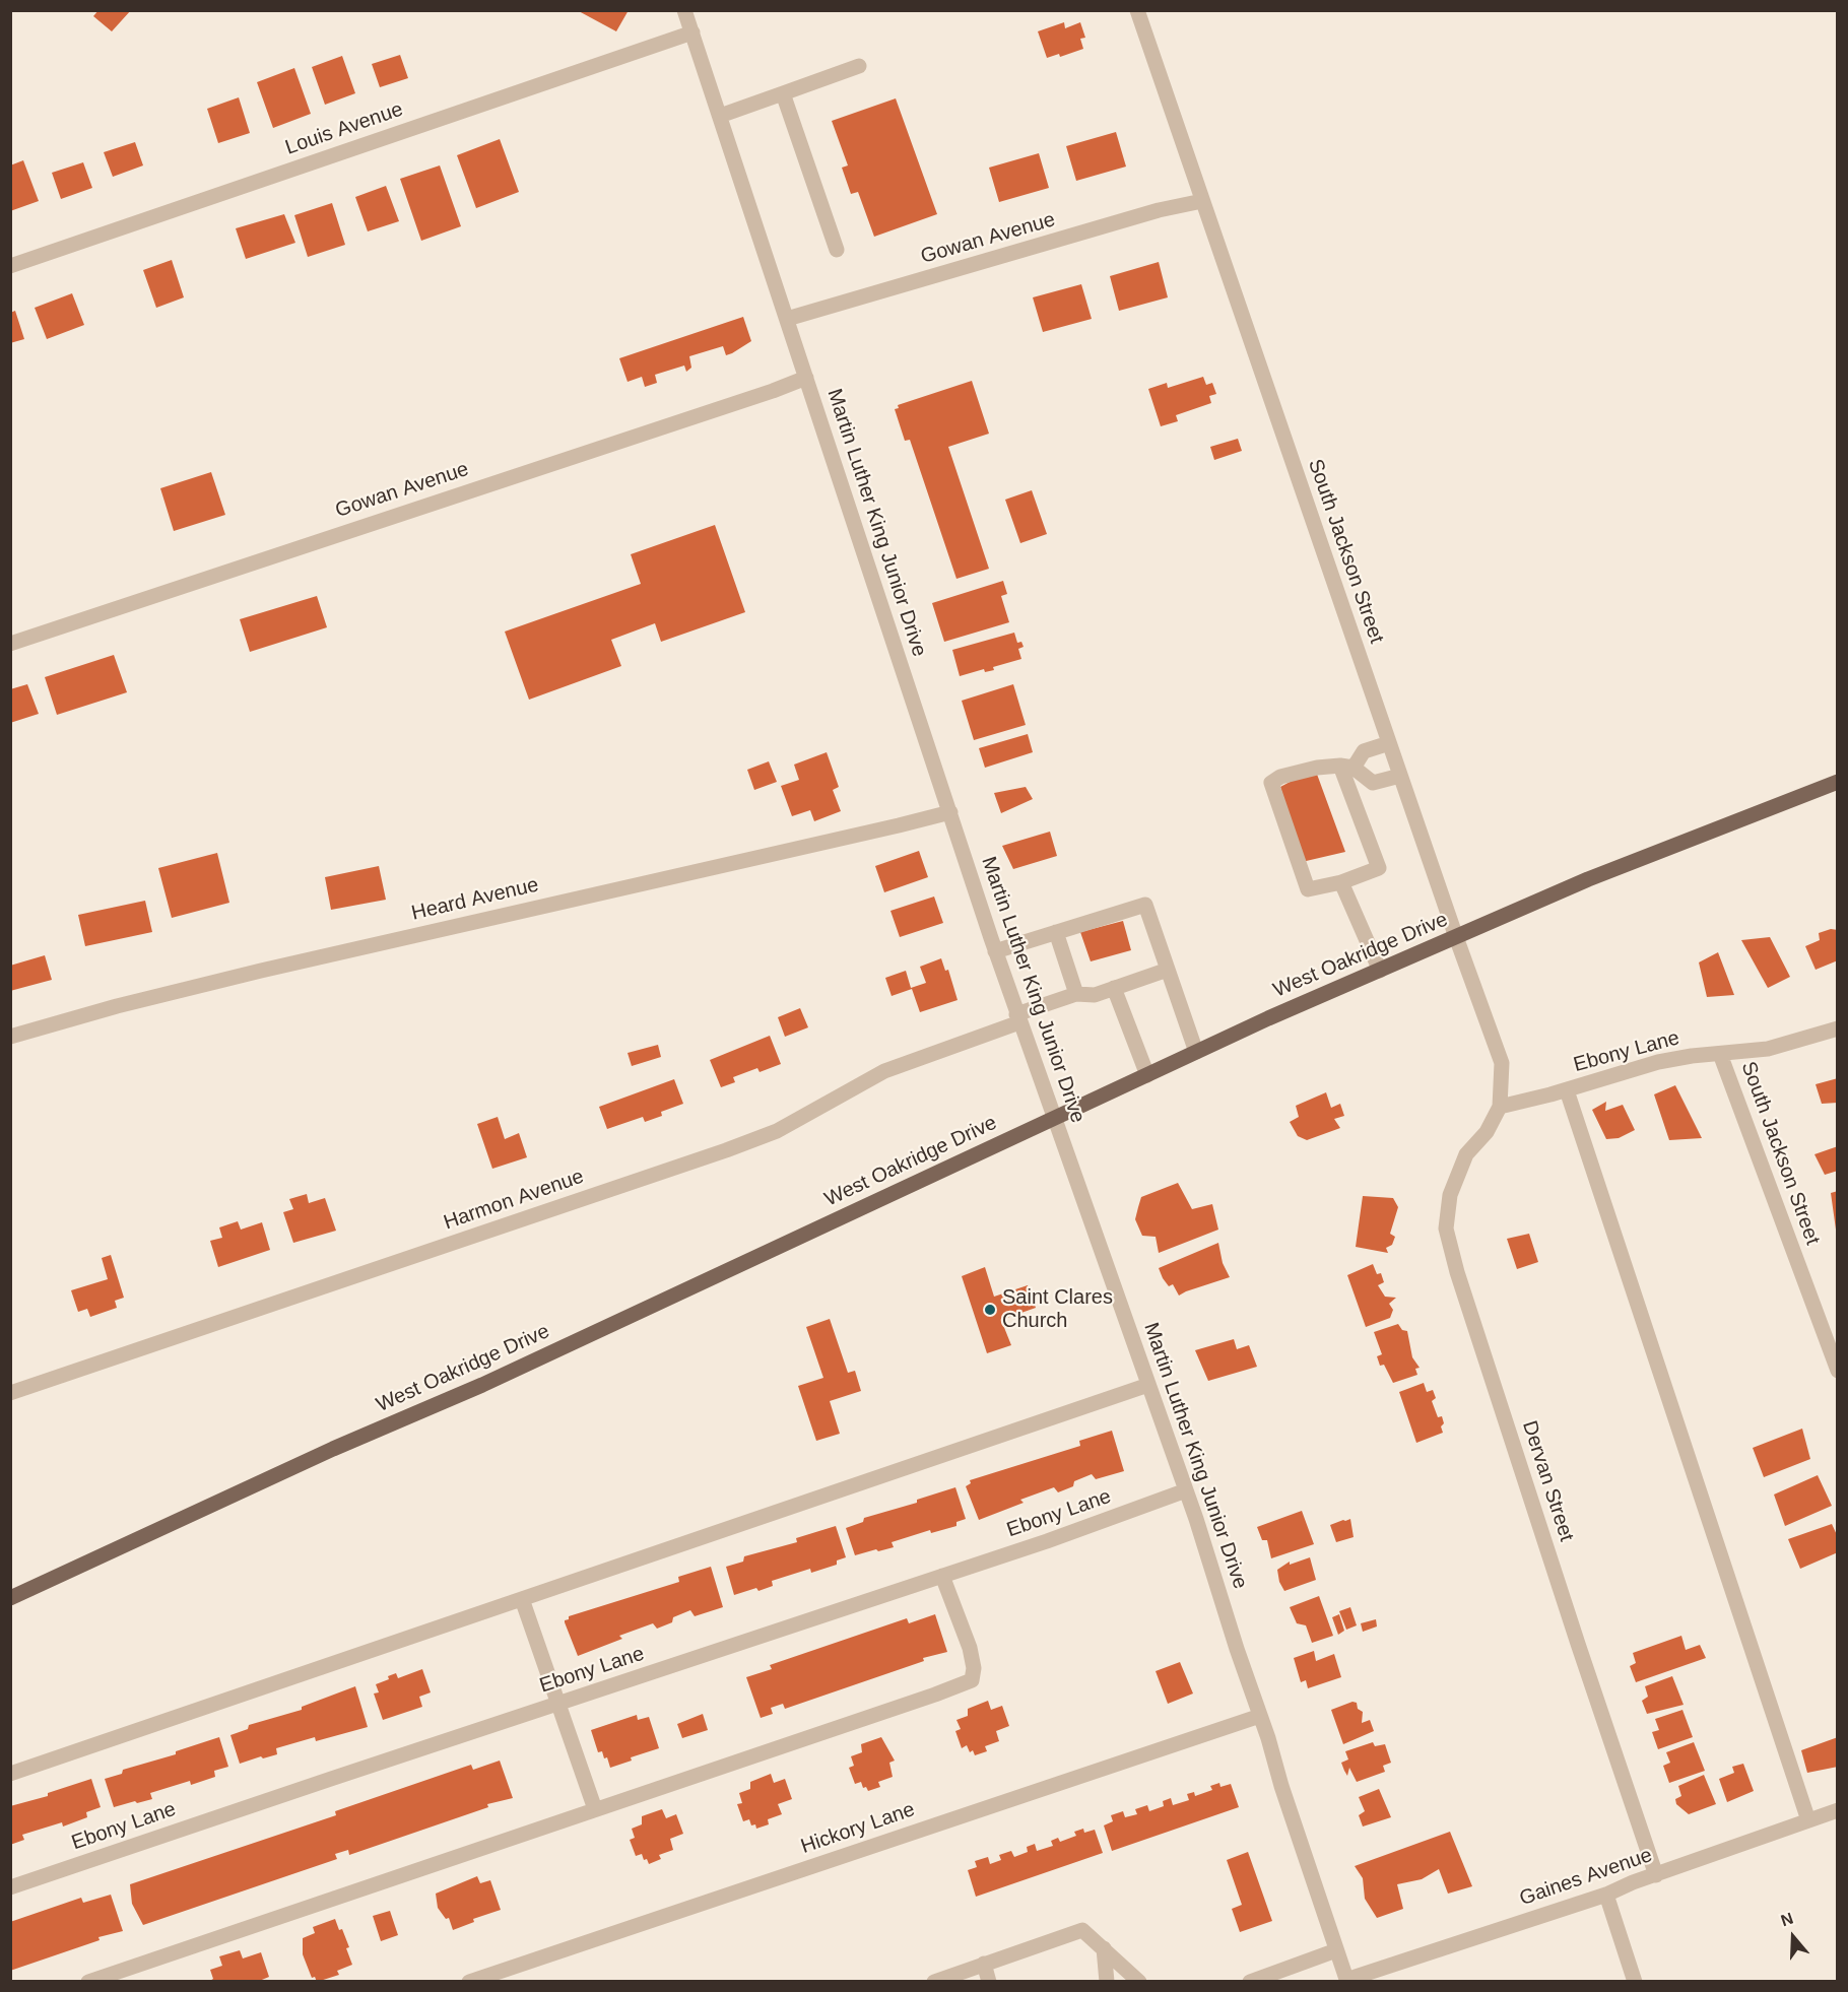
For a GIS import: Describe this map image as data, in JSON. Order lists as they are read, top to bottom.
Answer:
{
  "streets": {
    "main road": ["West Oakridge Drive"],
    "street": [
      "Louis Avenue",
      "Gowan Avenue",
      "Martin Luther King Junior Drive",
      "South Jackson Street",
      "Heard Avenue",
      "Ebony Lane",
      "Harmon Avenue",
      "Dervan Street",
      "Hickory Lane",
      "Gaines Avenue"
    ]
  },
  "crossings": [
    ["Louis Avenue", "Martin Luther King Junior Drive"],
    ["Gowan Avenue", "Martin Luther King Junior Drive"],
    ["Gowan Avenue", "South Jackson Street"],
    ["Martin Luther King Junior Drive", "Heard Avenue"],
    ["Martin Luther King Junior Drive", "West Oakridge Drive"],
    ["Martin Luther King Junior Drive", "Ebony Lane"],
    ["Martin Luther King Junior Drive", "Harmon Avenue"],
    ["Martin Luther King Junior Drive", "Hickory Lane"],
    ["Martin Luther King Junior Drive", "Gaines Avenue"],
    ["South Jackson Street", "West Oakridge Drive"],
    ["South Jackson Street", "Ebony Lane"],
    ["South Jackson Street", "Dervan Street"],
    ["Ebony Lane", "Dervan Street"],
    ["Dervan Street", "Gaines Avenue"]
  ],
  "places": ["Saint Clares Church"],
  "north": "top"
}
